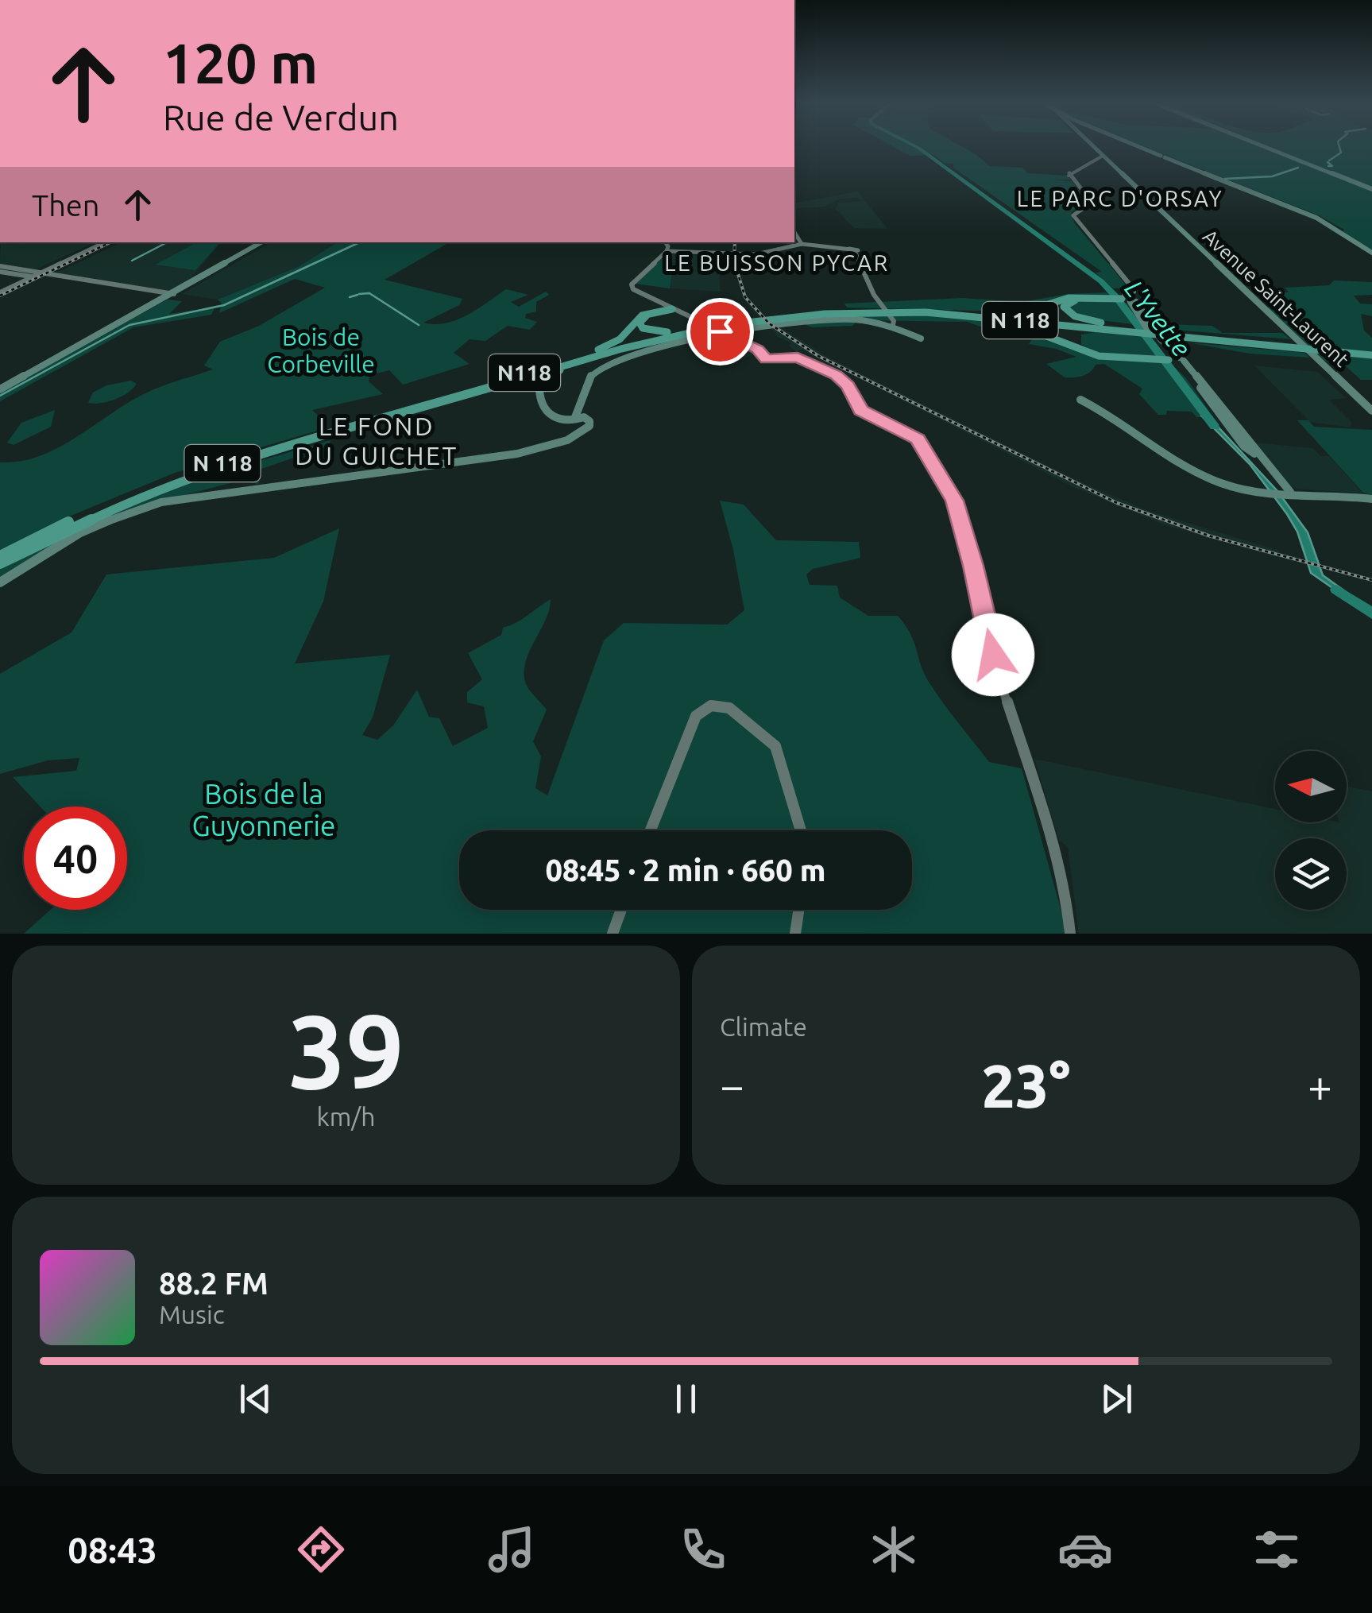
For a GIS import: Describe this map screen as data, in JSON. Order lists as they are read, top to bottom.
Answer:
{
  "streets": {
    "highway": ["N 118", "N118"],
    "main road": ["Avenue Saint-Laurent"]
  },
  "crossings": [
    ["N 118", "N118"]
  ],
  "districts": ["LE PARC D'ORSAY", "LE BUISSON PYCAR", "LE FOND DU GUICHET"],
  "water": ["L'Yvette"],
  "parks": ["Bois de Corbeville", "Bois de la Guyonnerie"],
  "north": "left",
  "page": {
    "turn": ["120 m", "Rue de Verdun"],
    "then": "Then",
    "limit": "40",
    "trip": "08:45 · 2 min · 660 m",
    "tile": [
      ["39", "km/h"],
      "Climate"
    ],
    "heat": ["−", "23°", "+"],
    "song": ["88.2 FM", "Music"],
    "tabs": "08:43"
  }
}
